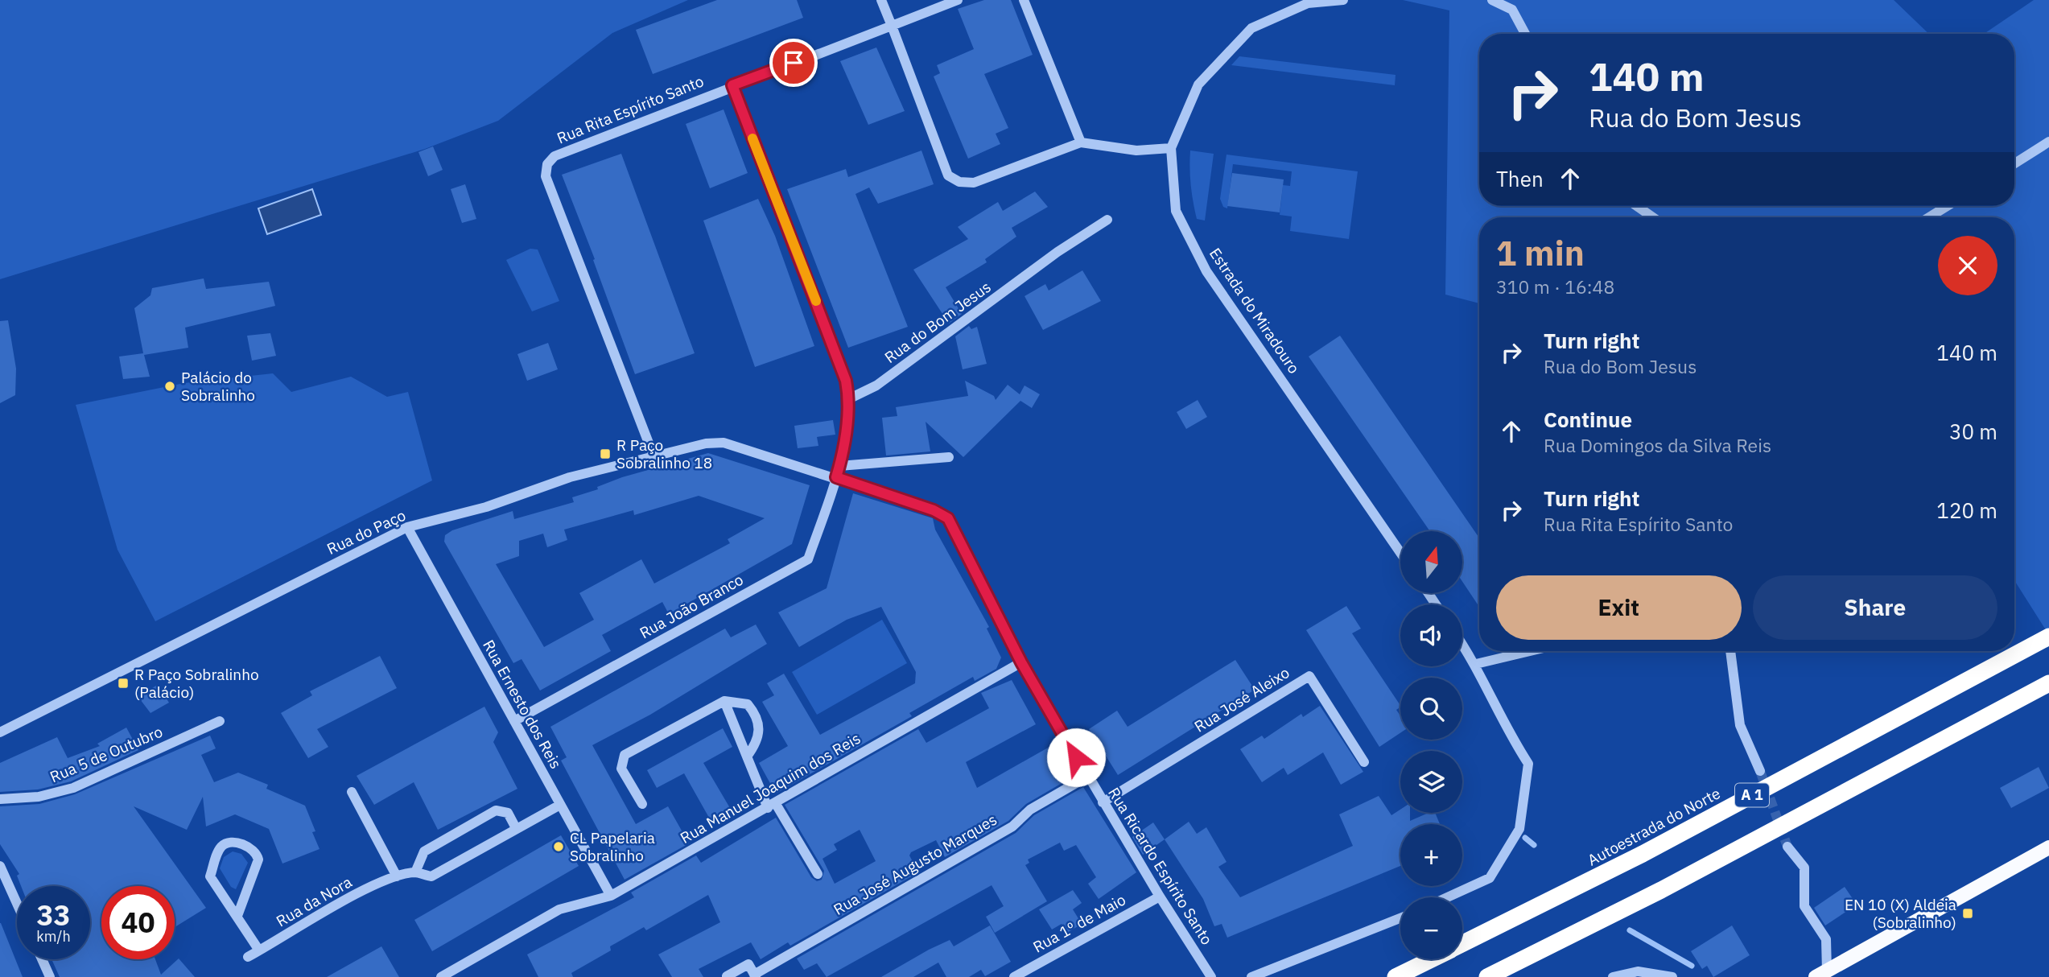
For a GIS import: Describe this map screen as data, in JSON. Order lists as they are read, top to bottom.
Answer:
{
  "streets": {
    "highway": ["A 1", "Autoestrada do Norte"],
    "street": [
      "Rua Rita Espírito Santo",
      "Estrada do Miradouro",
      "Rua do Bom Jesus",
      "Rua do Paço",
      "Rua João Branco",
      "Rua José Aleixo",
      "Rua Ernesto dos Reis",
      "Rua 5 de Outubro",
      "Rua Manuel Joaquim dos Reis",
      "Rua José Augusto Marques",
      "Rua Ricardo Espírito Santo",
      "Rua da Nora",
      "Rua 1º de Maio"
    ]
  },
  "crossings": [
    ["Rua Rita Espírito Santo", "Rua do Paço"],
    ["Rua do Paço", "Rua João Branco"],
    ["Rua do Paço", "Rua Ernesto dos Reis"],
    ["Rua do Paço", "Rua Ricardo Espírito Santo"],
    ["Rua João Branco", "Rua Ernesto dos Reis"],
    ["Rua João Branco", "Rua Ricardo Espírito Santo"],
    ["Rua José Aleixo", "Rua Ricardo Espírito Santo"],
    ["Rua Ernesto dos Reis", "Rua Manuel Joaquim dos Reis"],
    ["Rua Ernesto dos Reis", "Rua da Nora"],
    ["Rua Manuel Joaquim dos Reis", "Rua Ricardo Espírito Santo"],
    ["Rua José Augusto Marques", "Rua Ricardo Espírito Santo"],
    ["Rua Ricardo Espírito Santo", "Rua 1º de Maio"]
  ],
  "places": {
    "other": ["Palácio do Sobralinho", "CL Papelaria Sobralinho"],
    "transit": ["R Paço Sobralinho 18", "R Paço Sobralinho (Palácio)", "EN 10 (X) Aldeia (Sobralinho)"]
  },
  "north": "top",
  "page": {
    "turn": ["140 m", "Rua do Bom Jesus"],
    "then": "Then",
    "heading": ["1 min", "310 m · 16:48"],
    "list": [
      {
        "name": "Turn right",
        "note": "Rua do Bom Jesus",
        "value": "140 m"
      },
      {
        "name": "Continue",
        "note": "Rua Domingos da Silva Reis",
        "value": "30 m"
      },
      {
        "name": "Turn right",
        "note": "Rua Rita Espírito Santo",
        "value": "120 m"
      }
    ],
    "map_buttons": ["+", "−"],
    "buttons": ["Exit", "Share"],
    "speed": "33 km/h",
    "limit": "40"
  }
}
